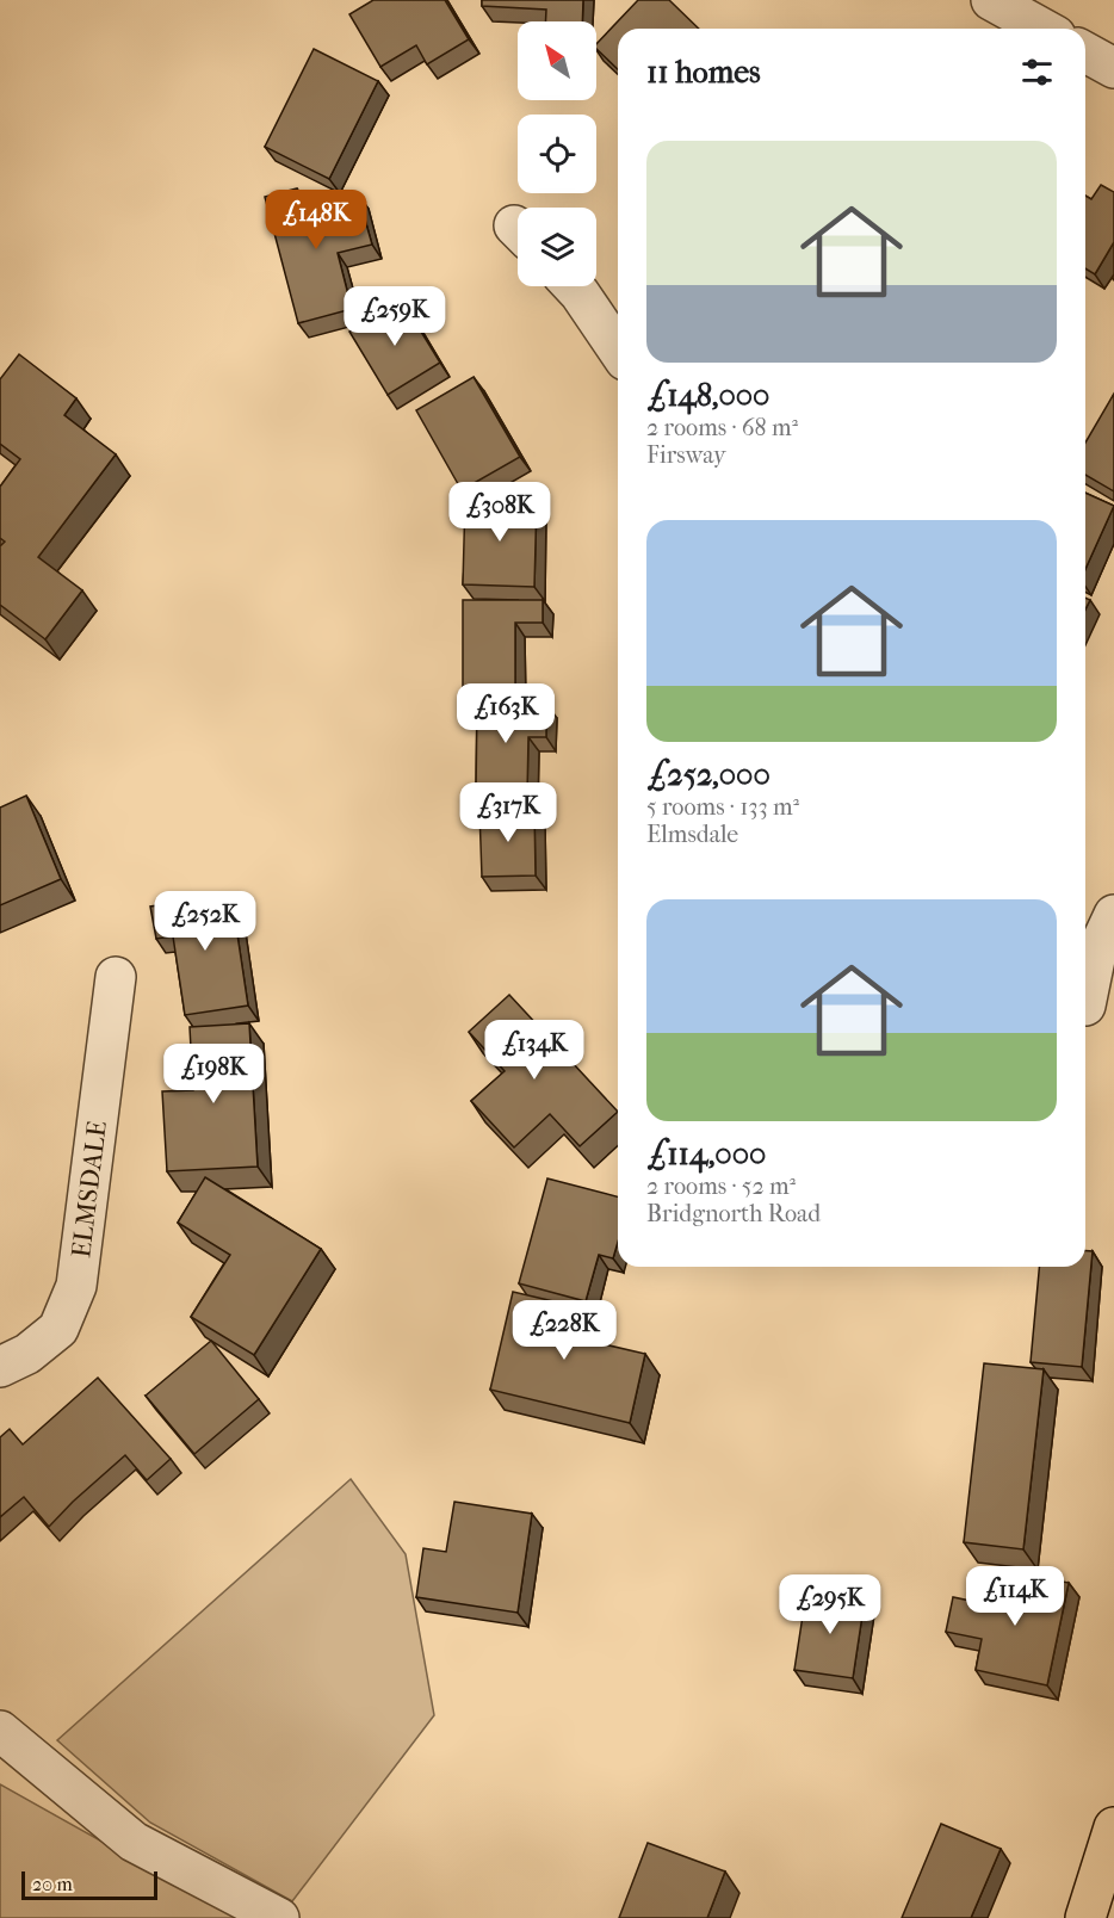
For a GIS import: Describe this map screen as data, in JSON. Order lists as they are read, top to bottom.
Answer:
{
  "streets": {
    "street": ["ELMSDALE"]
  },
  "scale_bar": "20 m",
  "north": "top left",
  "page": {
    "heading": "11 homes",
    "list": [
      {
        "name": "£148,000",
        "note": "2 rooms · 68 m² · Firsway"
      },
      {
        "name": "£252,000",
        "note": "5 rooms · 133 m² · Elmsdale"
      },
      {
        "name": "£114,000",
        "note": "2 rooms · 52 m² · Bridgnorth Road"
      }
    ],
    "price": [
      "£148K",
      "£259K",
      "£308K",
      "£163K",
      "£317K",
      "£252K",
      "£134K",
      "£198K",
      "£228K",
      "£114K",
      "£295K"
    ],
    "scale": "20 m"
  }
}
